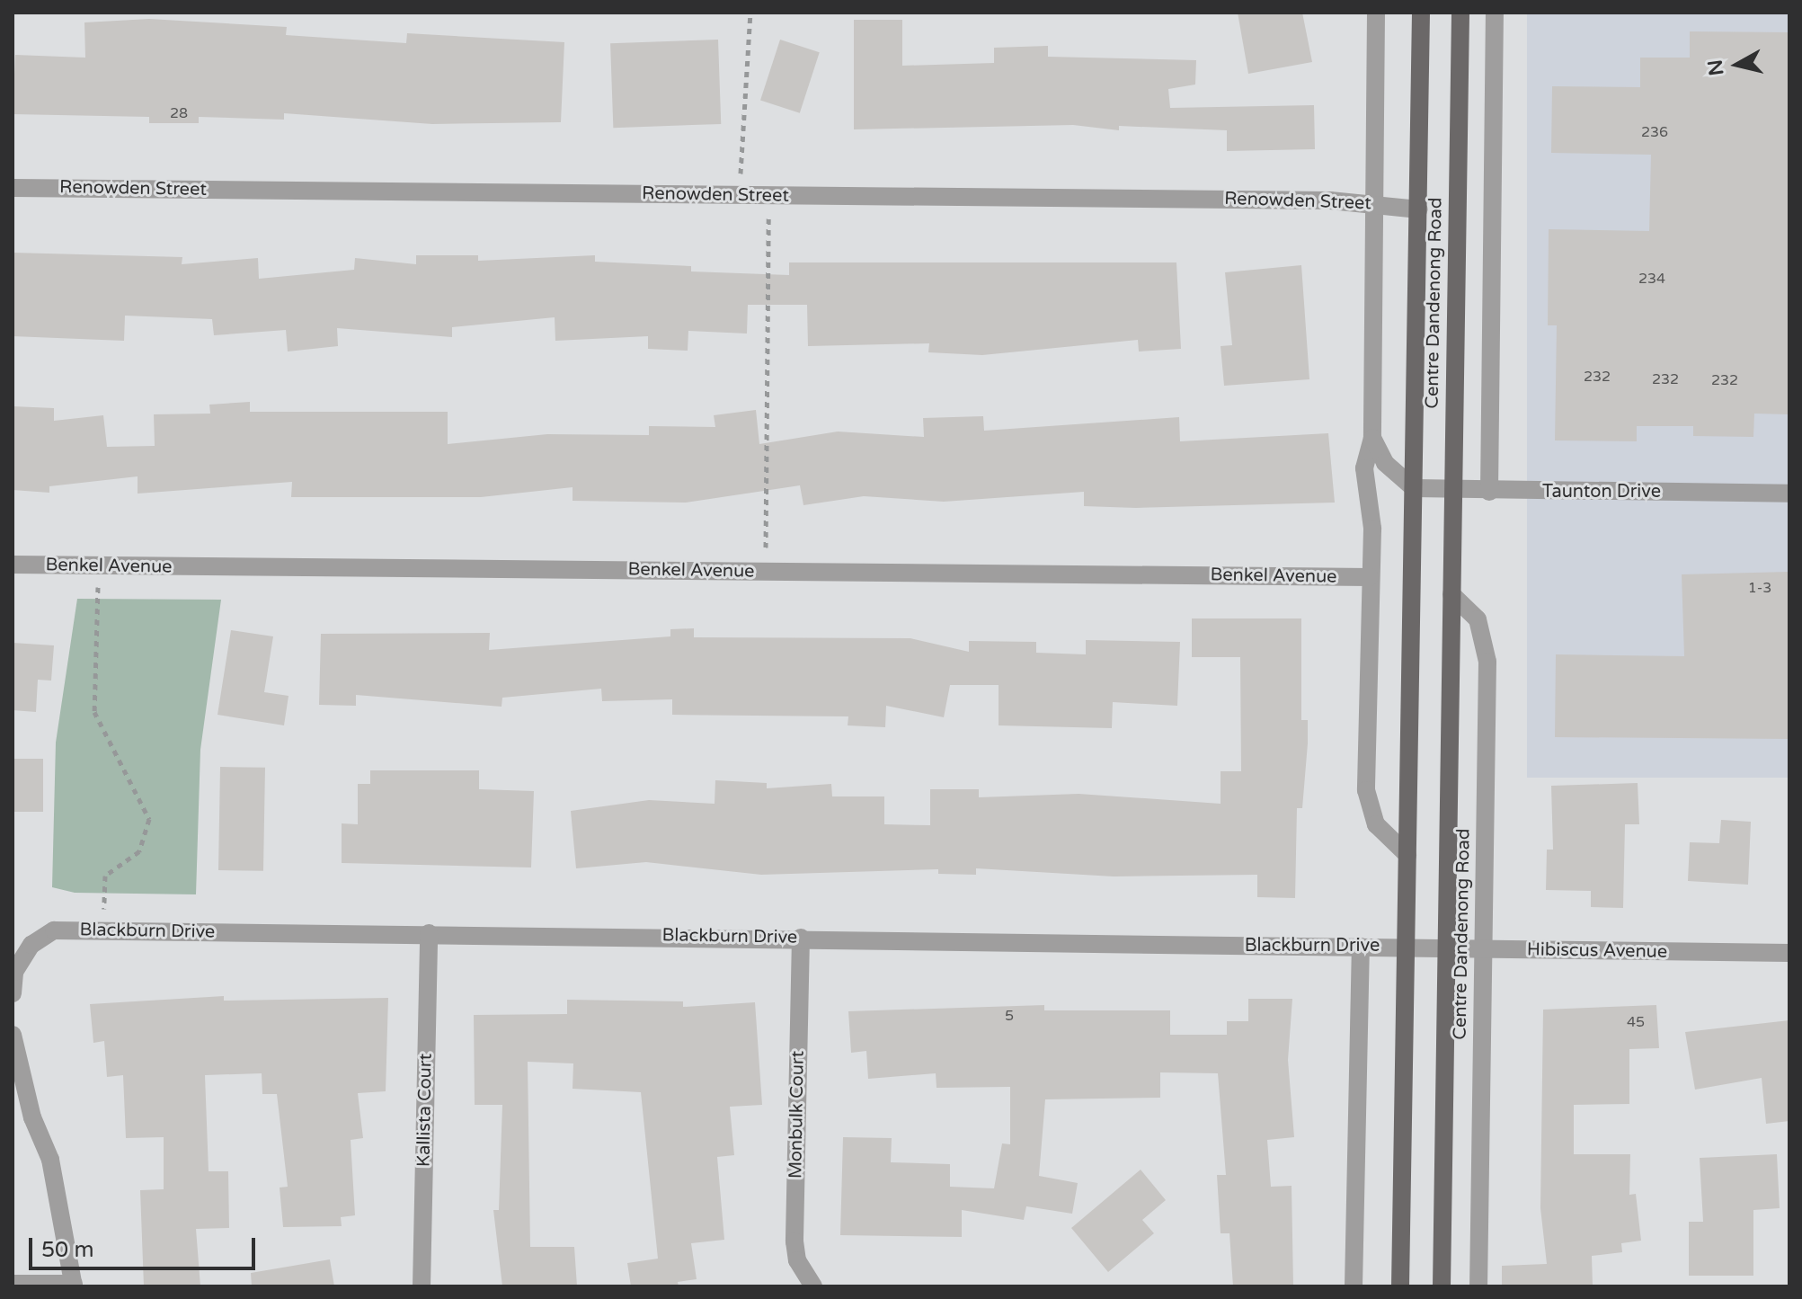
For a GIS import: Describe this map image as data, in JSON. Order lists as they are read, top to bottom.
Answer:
{
  "streets": {
    "main road": ["Centre Dandenong Road"],
    "street": [
      "Renowden Street",
      "Taunton Drive",
      "Benkel Avenue",
      "Blackburn Drive",
      "Hibiscus Avenue",
      "Kallista Court",
      "Monbulk Court"
    ]
  },
  "crossings": [
    ["Renowden Street", "Centre Dandenong Road"],
    ["Centre Dandenong Road", "Taunton Drive"],
    ["Centre Dandenong Road", "Blackburn Drive"],
    ["Centre Dandenong Road", "Hibiscus Avenue"],
    ["Blackburn Drive", "Hibiscus Avenue"],
    ["Blackburn Drive", "Kallista Court"],
    ["Blackburn Drive", "Monbulk Court"]
  ],
  "house_numbers": [
    "28",
    "236",
    "234",
    "232",
    "232",
    "232",
    "1-3",
    "5",
    "45"
  ],
  "scale_bar": "50 m",
  "north": "left"
}
